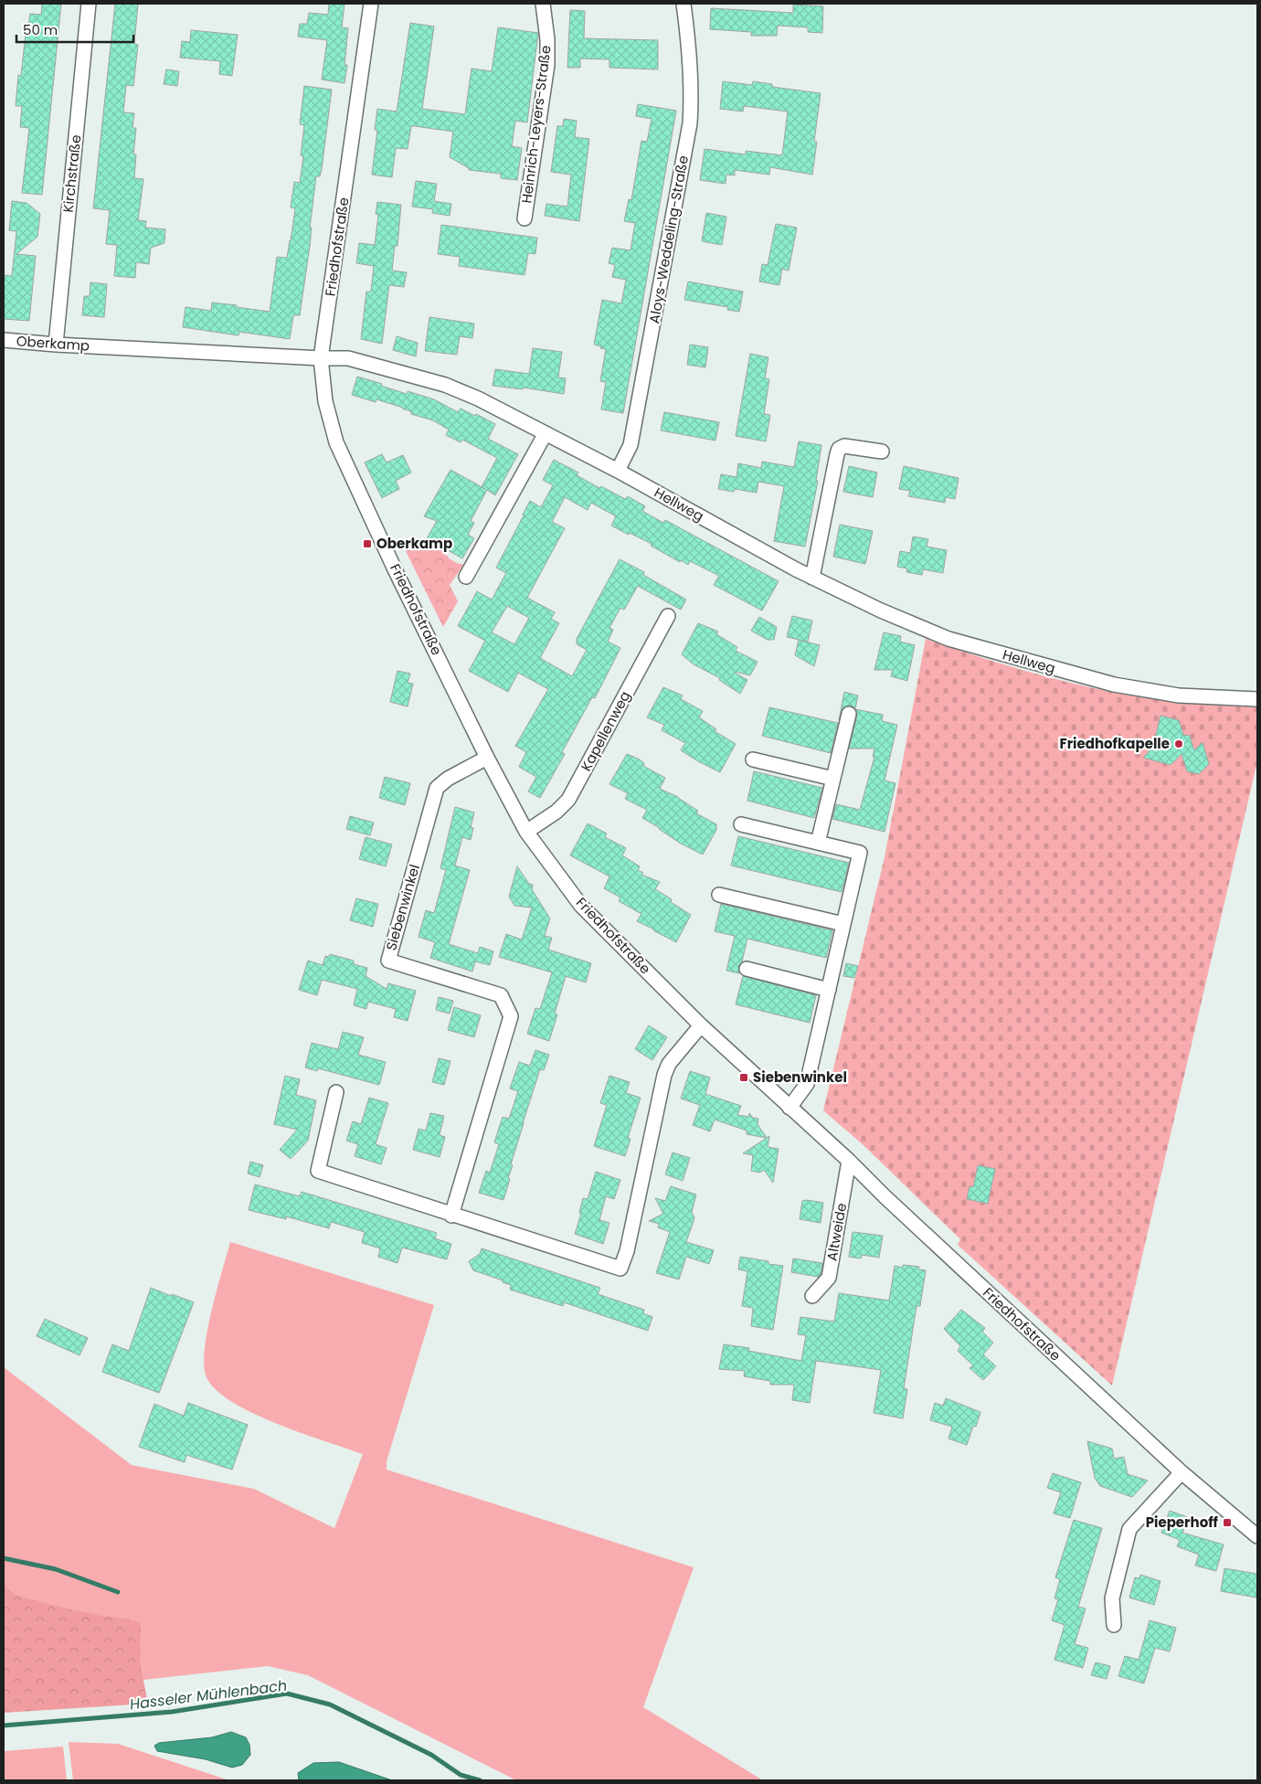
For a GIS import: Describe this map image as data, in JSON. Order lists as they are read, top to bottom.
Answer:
{
  "streets": {
    "street": [
      "Heinrich-Leyers-Straße",
      "Kirchstraße",
      "Aloys-Weddeling-Straße",
      "Friedhofstraße",
      "Oberkamp",
      "Hellweg",
      "Kapellenweg",
      "Siebenwinkel",
      "Altweide"
    ]
  },
  "crossings": [
    ["Kirchstraße", "Oberkamp"],
    ["Aloys-Weddeling-Straße", "Hellweg"],
    ["Friedhofstraße", "Oberkamp"],
    ["Friedhofstraße", "Hellweg"],
    ["Friedhofstraße", "Kapellenweg"],
    ["Friedhofstraße", "Siebenwinkel"],
    ["Friedhofstraße", "Altweide"],
    ["Oberkamp", "Hellweg"]
  ],
  "water": ["Hasseler Mühlenbach"],
  "places": {
    "transit": ["Oberkamp", "Siebenwinkel", "Pieperhoff"],
    "other": ["Friedhofkapelle"]
  },
  "scale_bar": "50 m"
}
